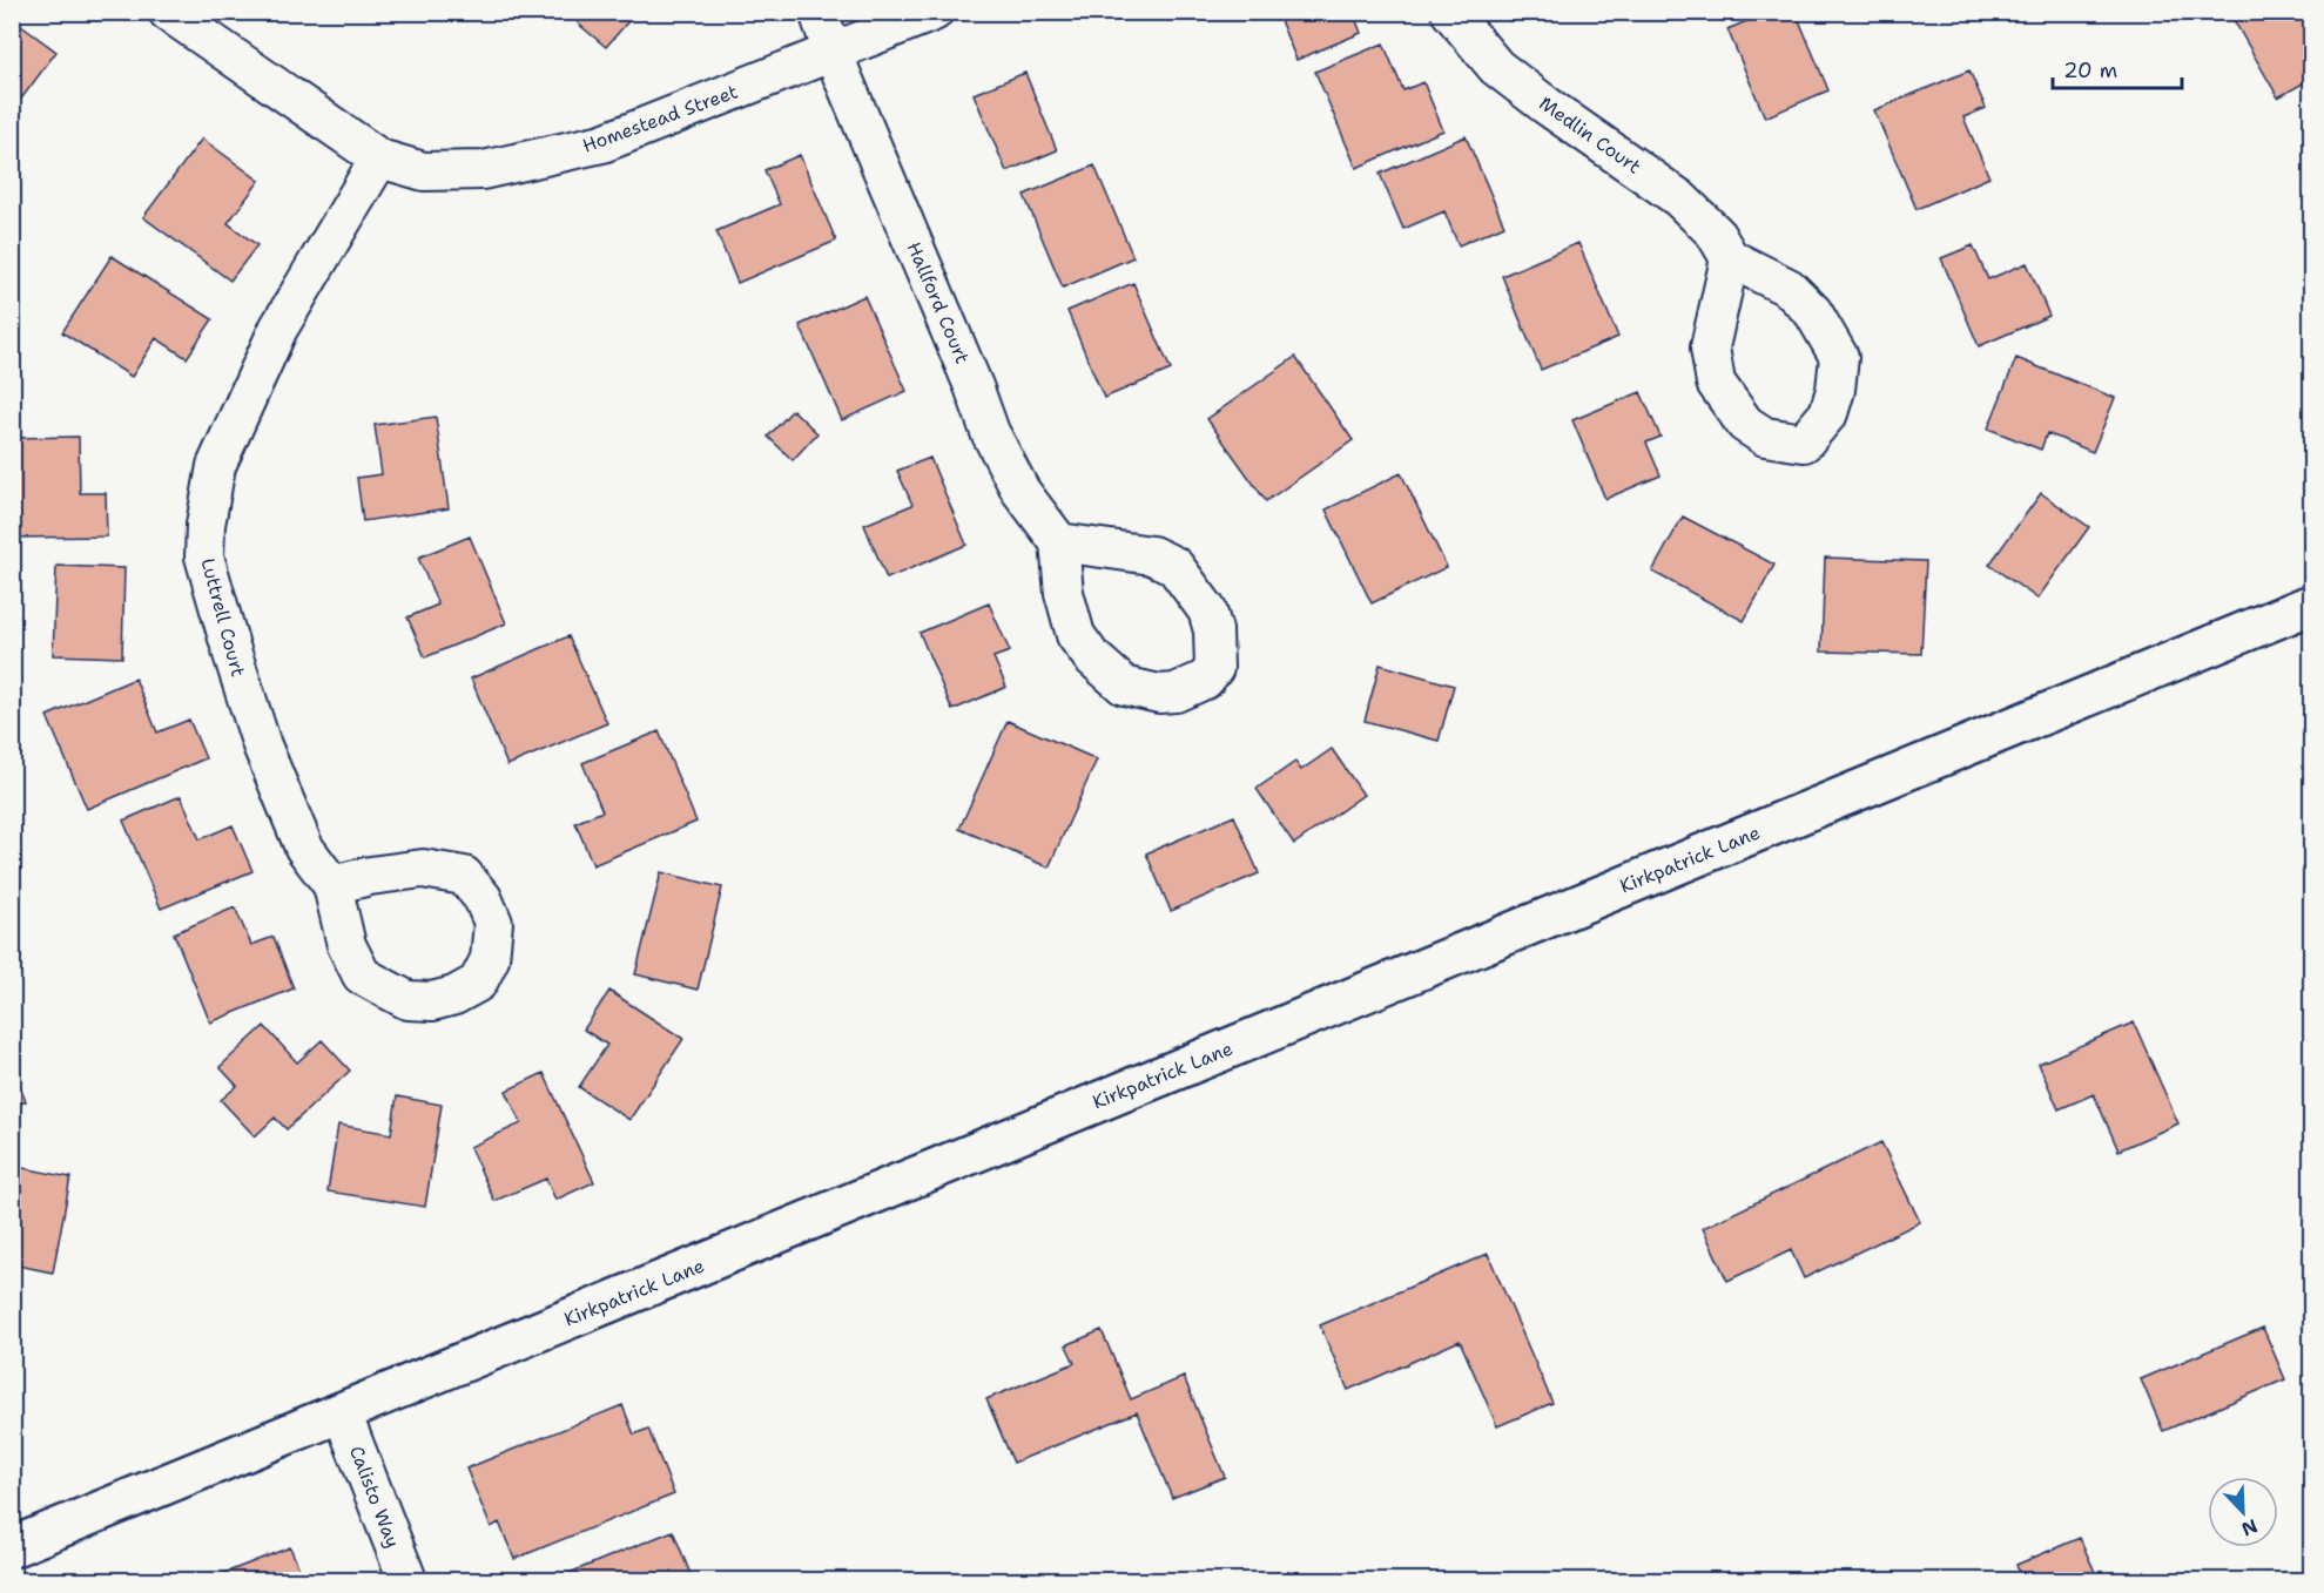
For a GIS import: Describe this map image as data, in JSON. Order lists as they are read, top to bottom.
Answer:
{
  "streets": {
    "street": [
      "Homestead Street",
      "Medlin Court",
      "Hallford Court",
      "Luttrell Court",
      "Kirkpatrick Lane",
      "Calisto Way"
    ]
  },
  "crossings": [
    ["Homestead Street", "Hallford Court"],
    ["Homestead Street", "Luttrell Court"],
    ["Kirkpatrick Lane", "Calisto Way"]
  ],
  "scale_bar": "20 m",
  "north": "bottom right"
}
